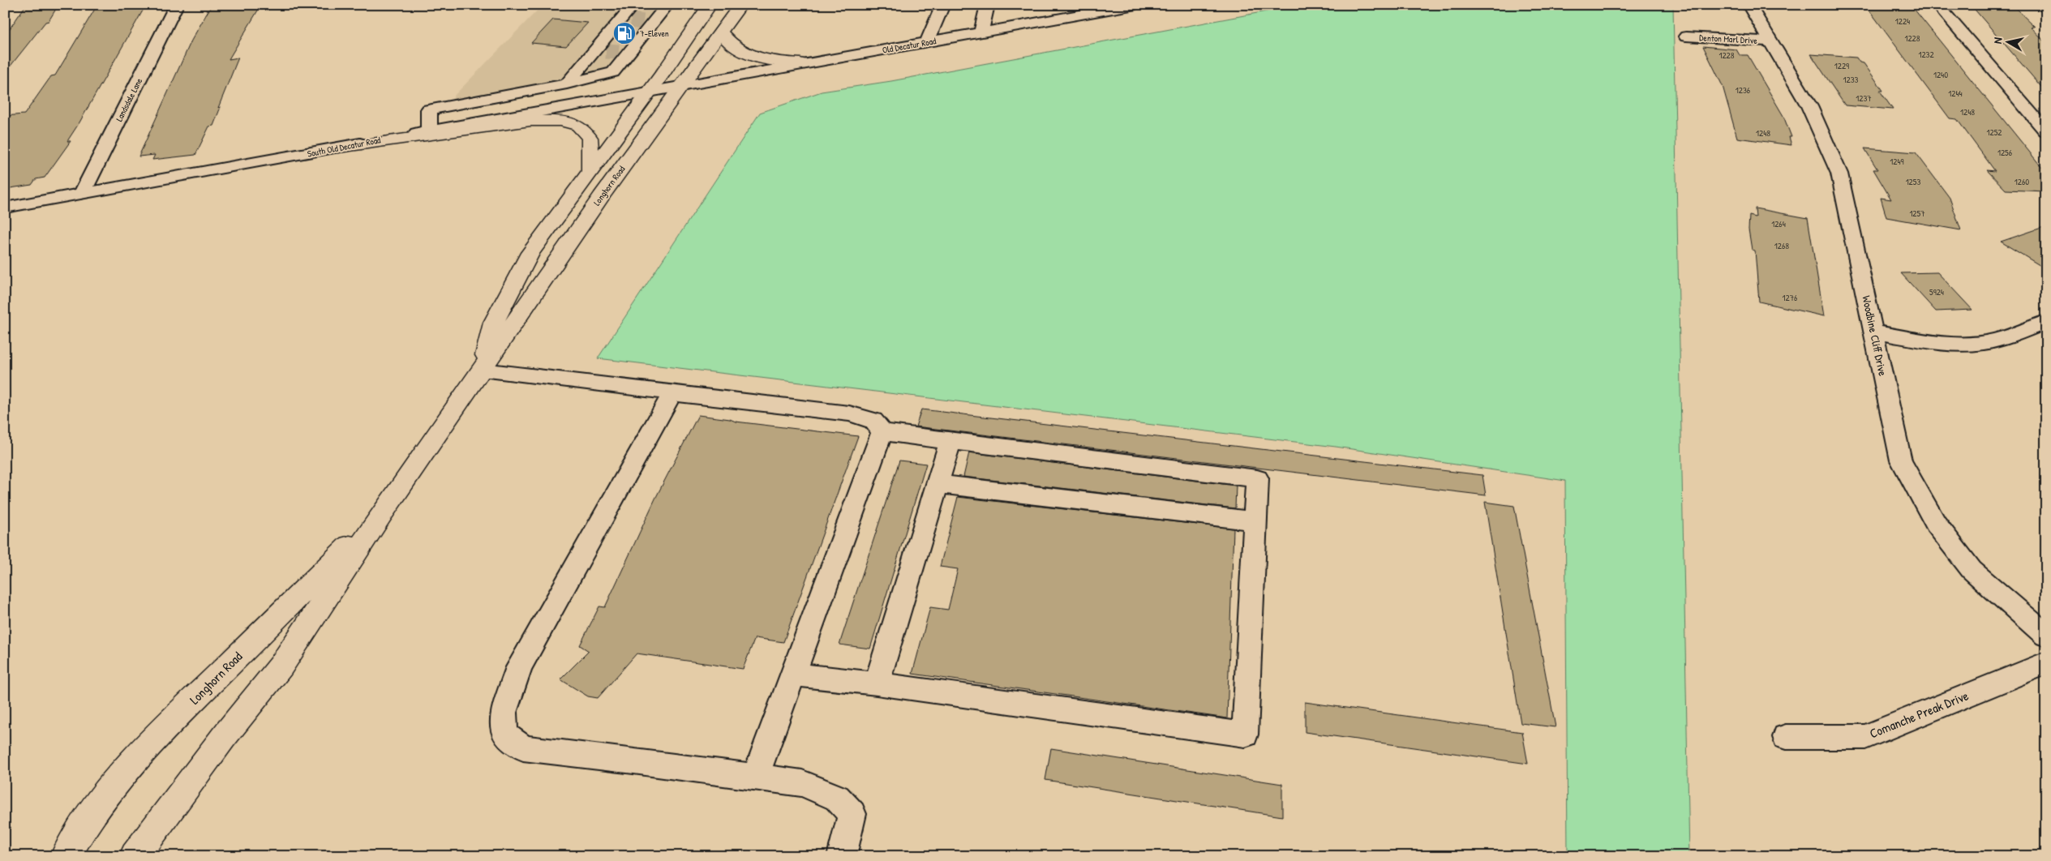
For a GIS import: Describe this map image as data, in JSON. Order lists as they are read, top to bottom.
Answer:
{
  "streets": {
    "main road": ["Longhorn Road"],
    "street": [
      "Denton Marl Drive",
      "Old Decatur Road",
      "Landsdale Lane",
      "South Old Decatur Road",
      "Woodbine Cliff Drive",
      "Comanche Preak Drive"
    ]
  },
  "crossings": [
    ["Denton Marl Drive", "Woodbine Cliff Drive"],
    ["Old Decatur Road", "South Old Decatur Road"],
    ["Old Decatur Road", "Longhorn Road"],
    ["Landsdale Lane", "South Old Decatur Road"],
    ["South Old Decatur Road", "Longhorn Road"]
  ],
  "places": {
    "fuel station": ["7-Eleven"]
  },
  "house_numbers": [
    "1224",
    "1228",
    "1232",
    "1228",
    "1229",
    "1240",
    "1233",
    "1236",
    "1244",
    "1237",
    "1248",
    "1252",
    "1248",
    "1256",
    "1249",
    "1253",
    "1260",
    "1257",
    "1264",
    "1268",
    "5924",
    "1276"
  ],
  "north": "left"
}
